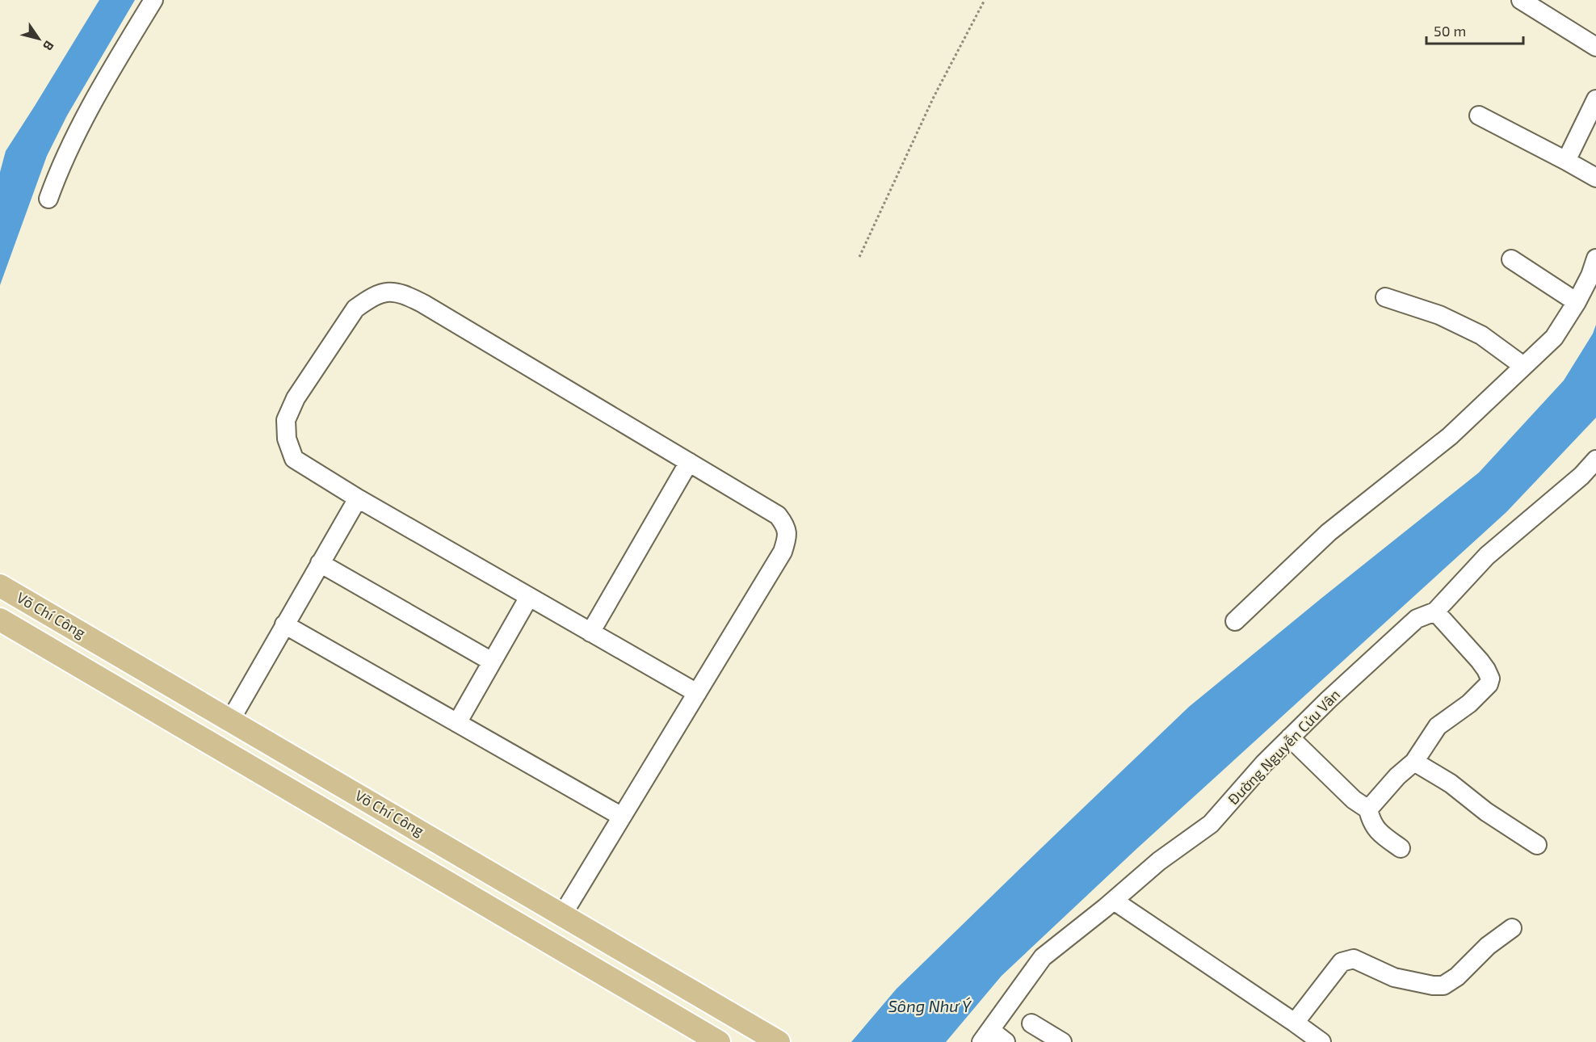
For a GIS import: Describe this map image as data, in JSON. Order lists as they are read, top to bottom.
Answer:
{
  "streets": {
    "main road": ["Võ Chí Công"],
    "street": ["Đường Nguyễn Cửu Vân"]
  },
  "water": ["Sông Như Ý"],
  "scale_bar": "50 m",
  "north": "bottom right"
}
